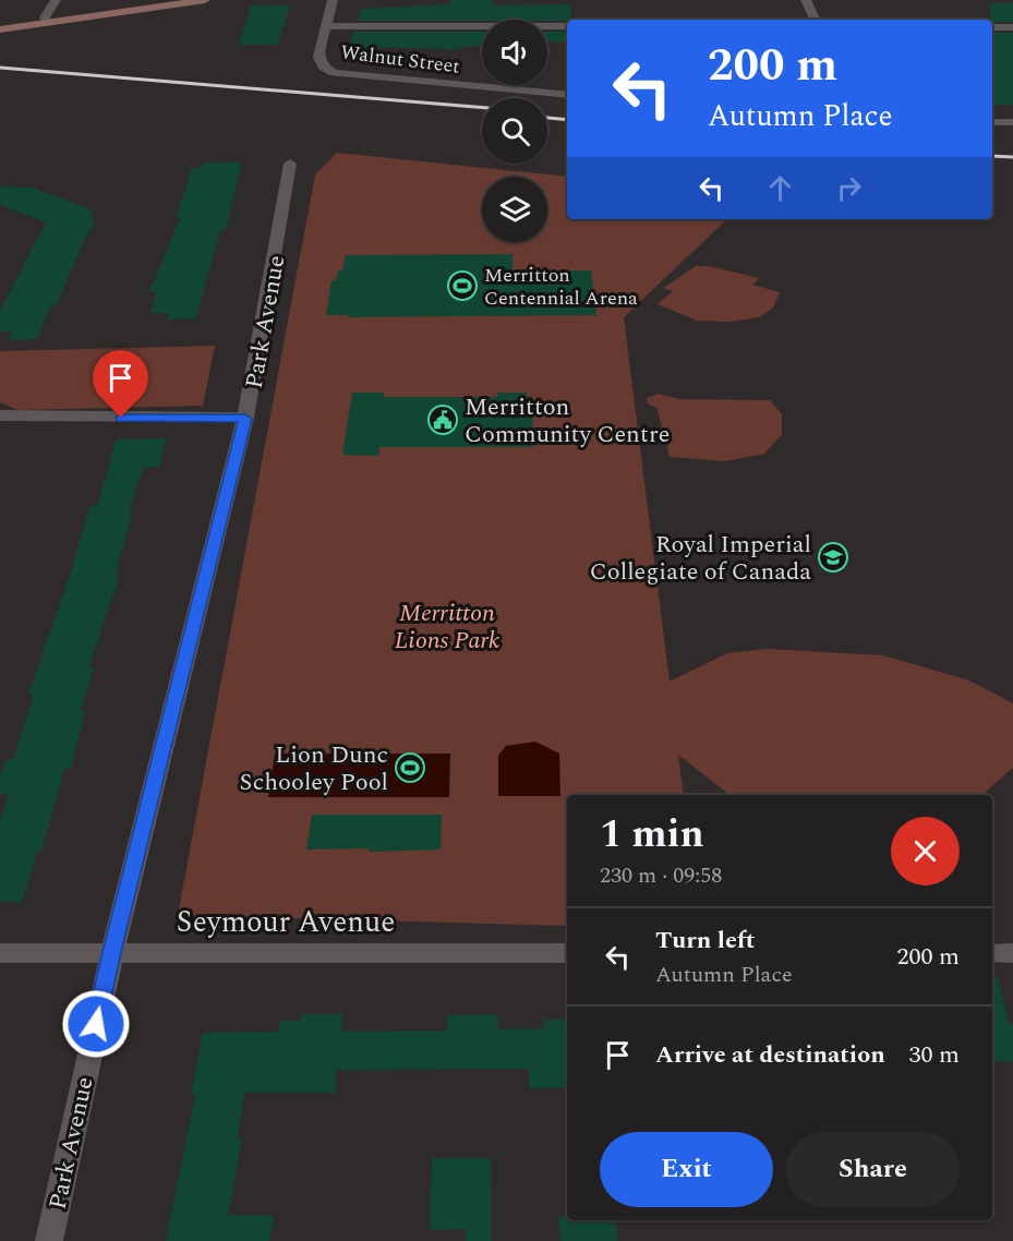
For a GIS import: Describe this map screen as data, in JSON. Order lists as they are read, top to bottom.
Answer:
{
  "streets": {
    "street": ["Walnut Street", "Park Avenue", "Seymour Avenue"]
  },
  "crossings": [
    ["Park Avenue", "Seymour Avenue"]
  ],
  "parks": ["Merritton Lions Park"],
  "places": {
    "sports": ["Merritton Centennial Arena", "Lion Dunc Schooley Pool"],
    "public building": ["Merritton Community Centre"],
    "school or university": ["Royal Imperial Collegiate of Canada"]
  },
  "page": {
    "turn": ["200 m", "Autumn Place"],
    "heading": ["1 min", "230 m · 09:58"],
    "list": [
      {
        "name": "Turn left",
        "note": "Autumn Place",
        "value": "200 m"
      },
      {
        "name": "Arrive at destination",
        "value": "30 m"
      }
    ],
    "buttons": ["Exit", "Share"]
  }
}
